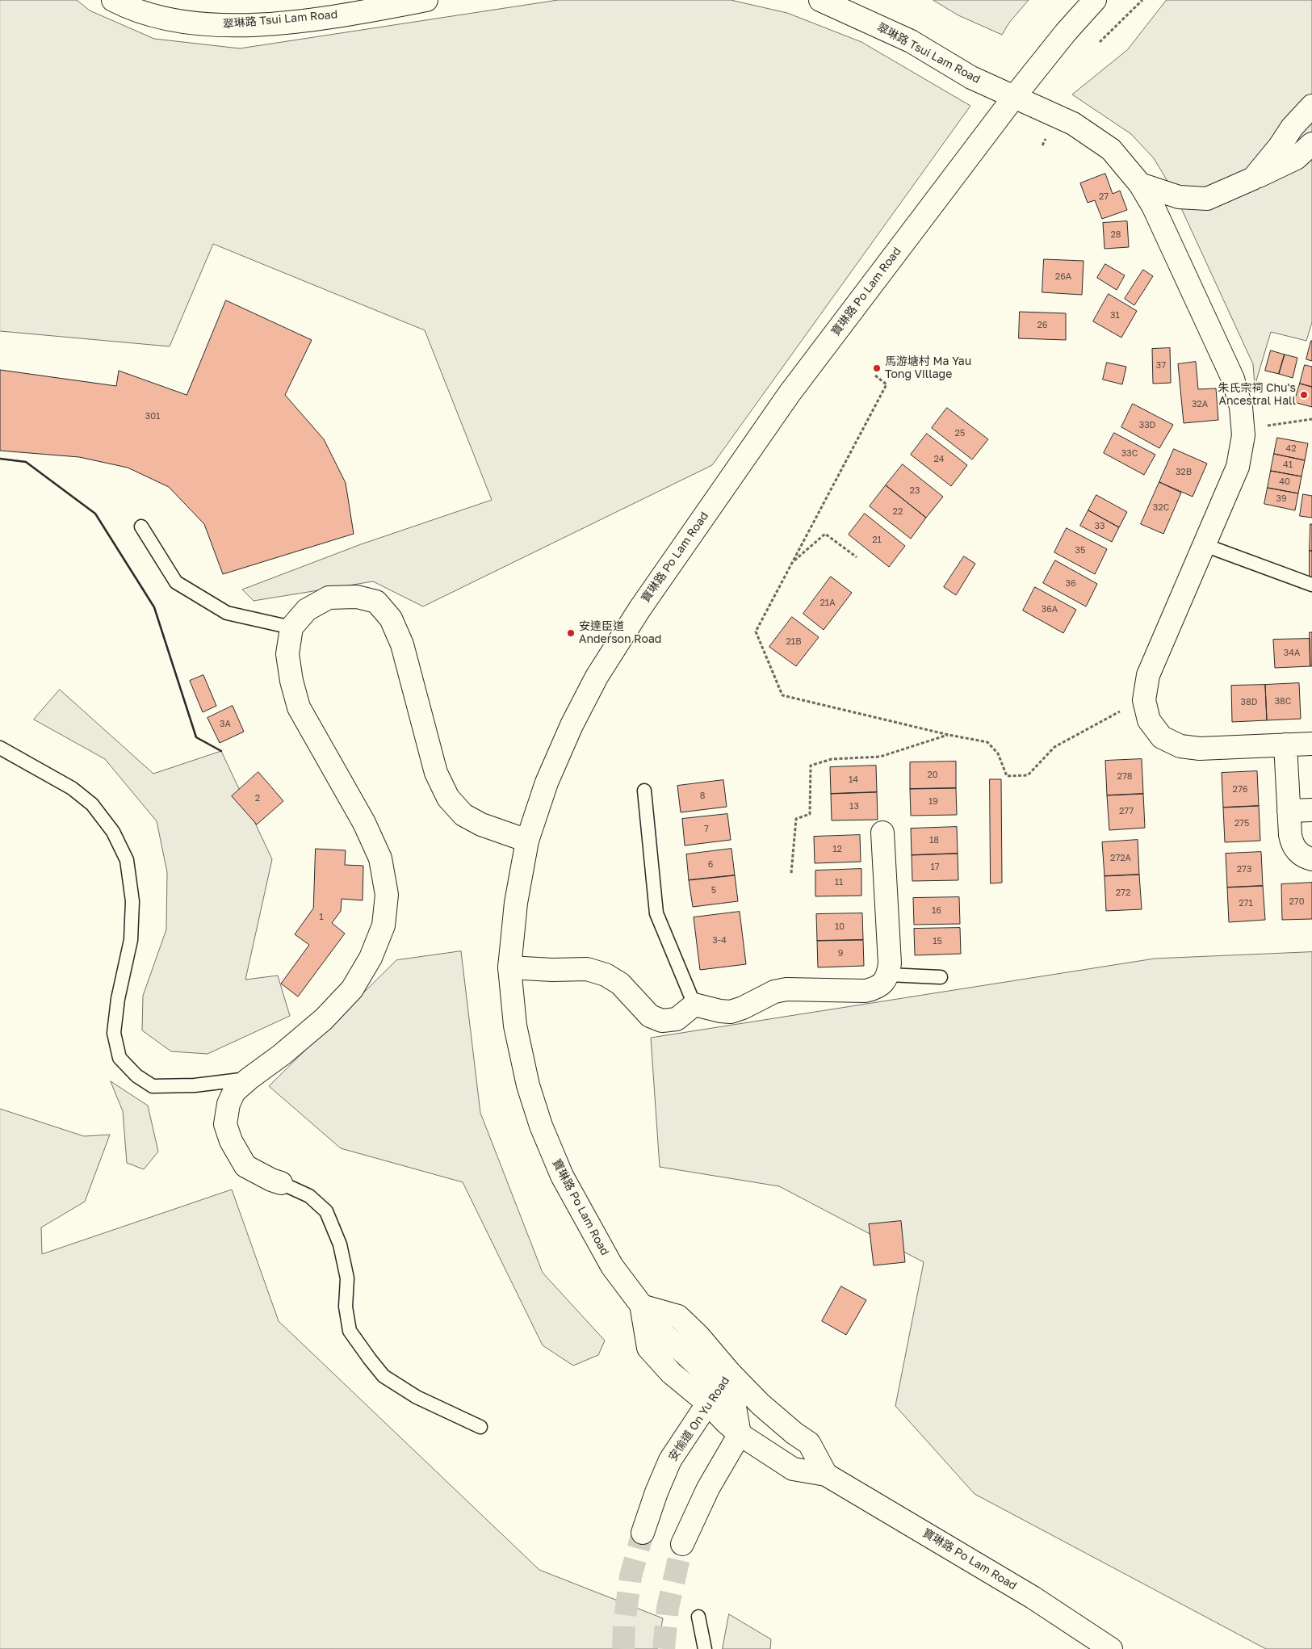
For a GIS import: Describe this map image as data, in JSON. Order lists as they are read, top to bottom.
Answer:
{
  "streets": {
    "street": ["翠琳路 Tsui Lam Road", "寶琳路 Po Lam Road", "安愉道 On Yu Road"]
  },
  "crossings": [
    ["翠琳路 Tsui Lam Road", "寶琳路 Po Lam Road"],
    ["寶琳路 Po Lam Road", "安愉道 On Yu Road"]
  ],
  "places": ["馬游塘村 Ma Yau Tong Village", "朱氏宗祠 Chu's Ancestral Hall", "安達臣道 Anderson Road"],
  "house_numbers": [
    "27",
    "28",
    "26A",
    "31",
    "26",
    "37",
    "32A",
    "301",
    "33D",
    "25",
    "42",
    "33C",
    "24",
    "41",
    "32B",
    "40",
    "23",
    "39",
    "32C",
    "22",
    "33",
    "21",
    "35",
    "36",
    "21A",
    "36A",
    "21B",
    "34A",
    "38C",
    "38D",
    "3A",
    "20",
    "278",
    "14",
    "276",
    "8",
    "2",
    "19",
    "13",
    "277",
    "275",
    "7",
    "18",
    "12",
    "272A",
    "6",
    "17",
    "273",
    "11",
    "5",
    "272",
    "270",
    "271",
    "16",
    "1",
    "10",
    "3-4",
    "15",
    "9"
  ]
}
